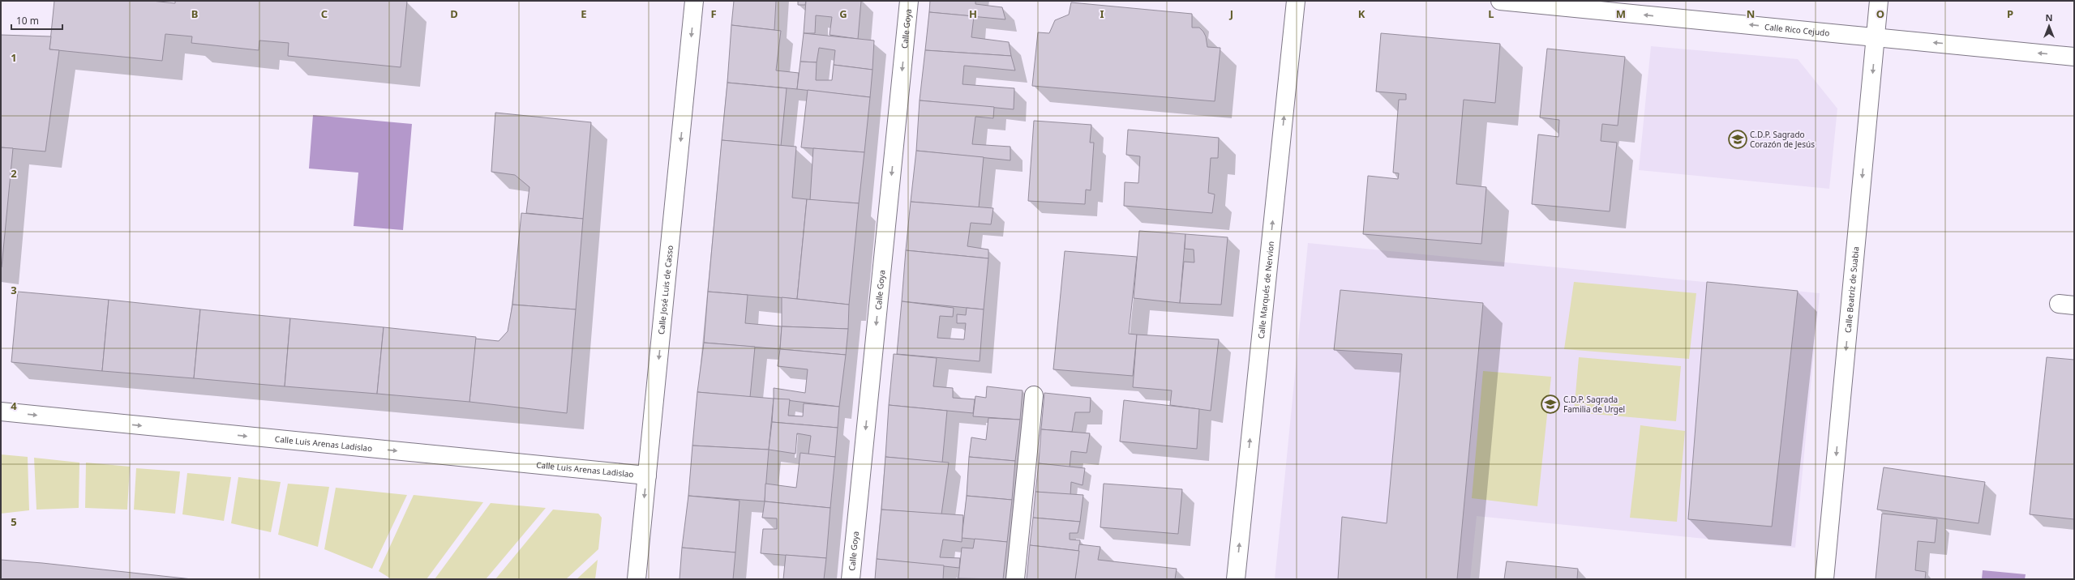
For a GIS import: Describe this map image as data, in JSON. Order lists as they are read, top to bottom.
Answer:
{
  "streets": {
    "street": [
      "Calle Goya",
      "Calle Rico Cejudo",
      "Calle José Luis de Casso",
      "Calle Marqués de Nervion",
      "Calle Beatriz de Suabia",
      "Calle Luis Arenas Ladislao"
    ]
  },
  "crossings": [
    ["Calle Rico Cejudo", "Calle Beatriz de Suabia"],
    ["Calle José Luis de Casso", "Calle Luis Arenas Ladislao"]
  ],
  "one_way": [
    "Calle Goya",
    "Calle Rico Cejudo",
    "Calle José Luis de Casso",
    "Calle Marqués de Nervion",
    "Calle Beatriz de Suabia",
    "Calle Luis Arenas Ladislao"
  ],
  "places": {
    "school or university": ["C.D.P. Sagrado Corazón de Jesús", "C.D.P. Sagrada Familia de Urgel"]
  },
  "scale_bar": "10 m",
  "north": "top",
  "grid": {
    "columns": [
      "B",
      "C",
      "D",
      "E",
      "F",
      "G",
      "H",
      "I",
      "J",
      "K",
      "L",
      "M",
      "N",
      "O",
      "P"
    ],
    "rows": [
      "1",
      "2",
      "3",
      "4",
      "5"
    ]
  }
}
